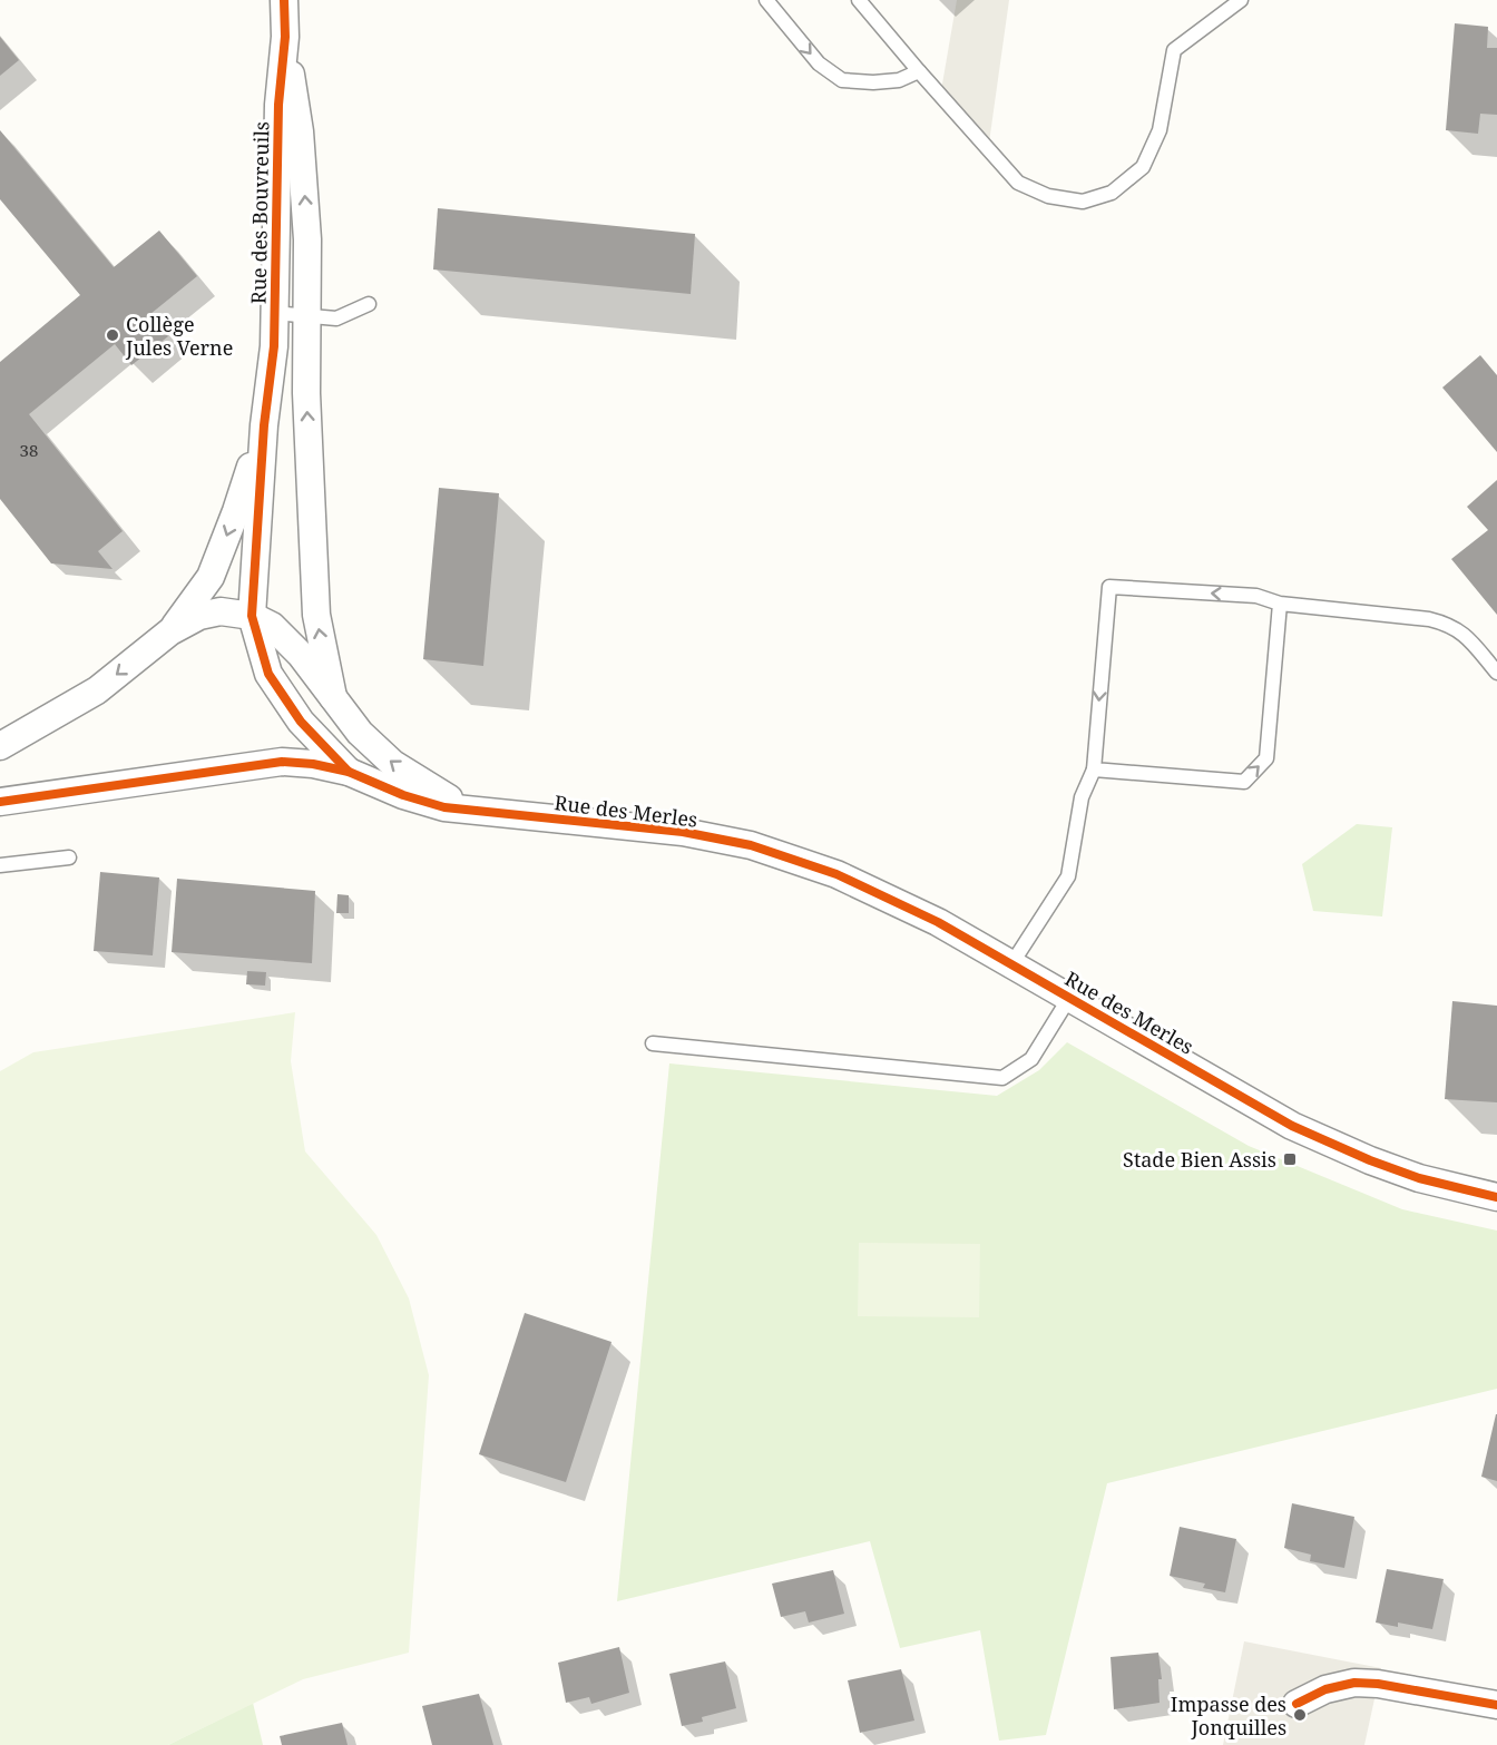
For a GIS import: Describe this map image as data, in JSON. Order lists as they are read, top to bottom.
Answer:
{
  "streets": {
    "street": ["Rue des Bouvreuils", "Rue des Merles"]
  },
  "crossings": [
    ["Rue des Bouvreuils", "Rue des Merles"]
  ],
  "places": {
    "other": ["Collège Jules Verne", "Impasse des Jonquilles"],
    "transit": ["Stade Bien Assis"]
  },
  "house_numbers": ["38"]
}
